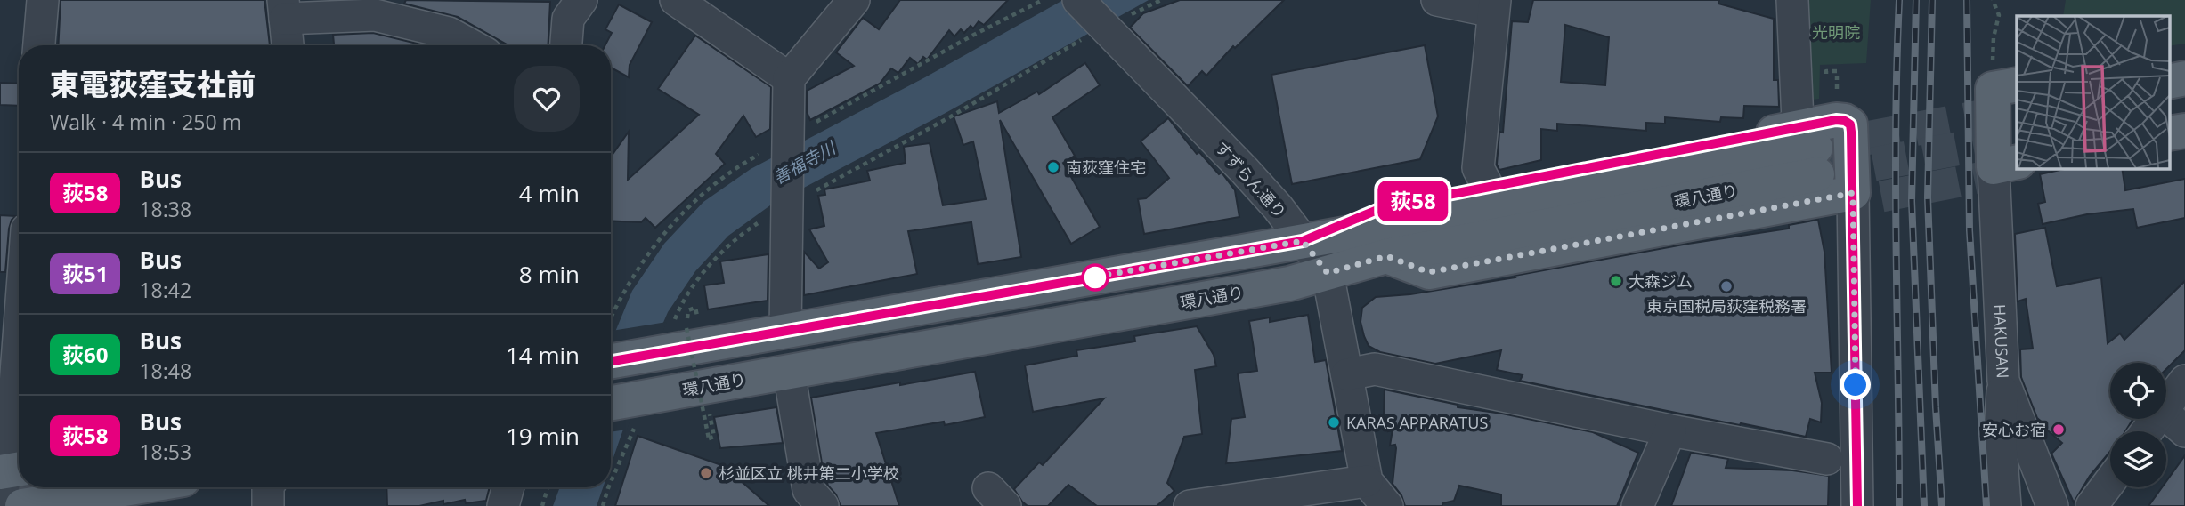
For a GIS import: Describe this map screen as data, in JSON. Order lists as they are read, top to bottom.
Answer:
{
  "streets": {
    "main road": ["環八通り"],
    "street": ["すずらん通り", "HAKUSAN"]
  },
  "crossings": [
    ["すずらん通り", "環八通り"]
  ],
  "water": ["善福寺川"],
  "parks": ["光明院"],
  "places": [
    "南荻窪住宅",
    "大森ジム",
    "東京国税局荻窪税務署",
    "KARAS APPARATUS",
    "安心お宿",
    "杉並区立 桃井第二小学校"
  ],
  "lines": ["bus line 荻58"],
  "page": {
    "on_map": "荻58",
    "heading": ["東電荻窪支社前", "Walk · 4 min · 250 m"],
    "list": [
      {
        "mark": "荻58",
        "name": "Bus",
        "note": "18:38",
        "value": "4 min"
      },
      {
        "mark": "荻51",
        "name": "Bus",
        "note": "18:42",
        "value": "8 min"
      },
      {
        "mark": "荻60",
        "name": "Bus",
        "note": "18:48",
        "value": "14 min"
      },
      {
        "mark": "荻58",
        "name": "Bus",
        "note": "18:53",
        "value": "19 min"
      }
    ]
  }
}
